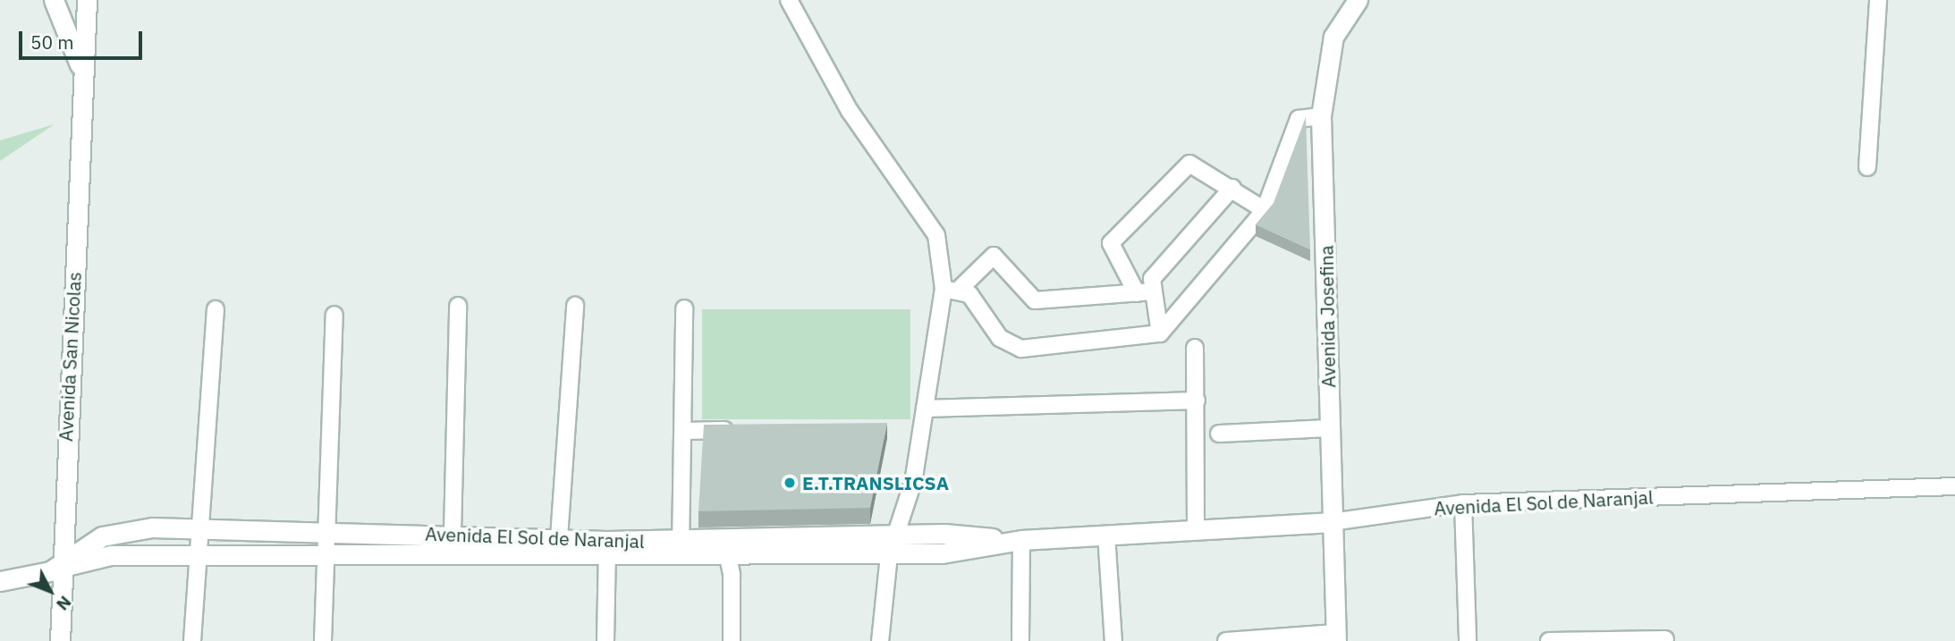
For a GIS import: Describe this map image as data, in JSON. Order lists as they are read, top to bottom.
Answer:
{
  "streets": {
    "street": ["Avenida Josefina", "Avenida San Nicolas", "Avenida El Sol de Naranjal"]
  },
  "crossings": [
    ["Avenida Josefina", "Avenida El Sol de Naranjal"],
    ["Avenida San Nicolas", "Avenida El Sol de Naranjal"]
  ],
  "places": ["E.T.TRANSLICSA"],
  "scale_bar": "50 m",
  "north": "bottom right"
}
